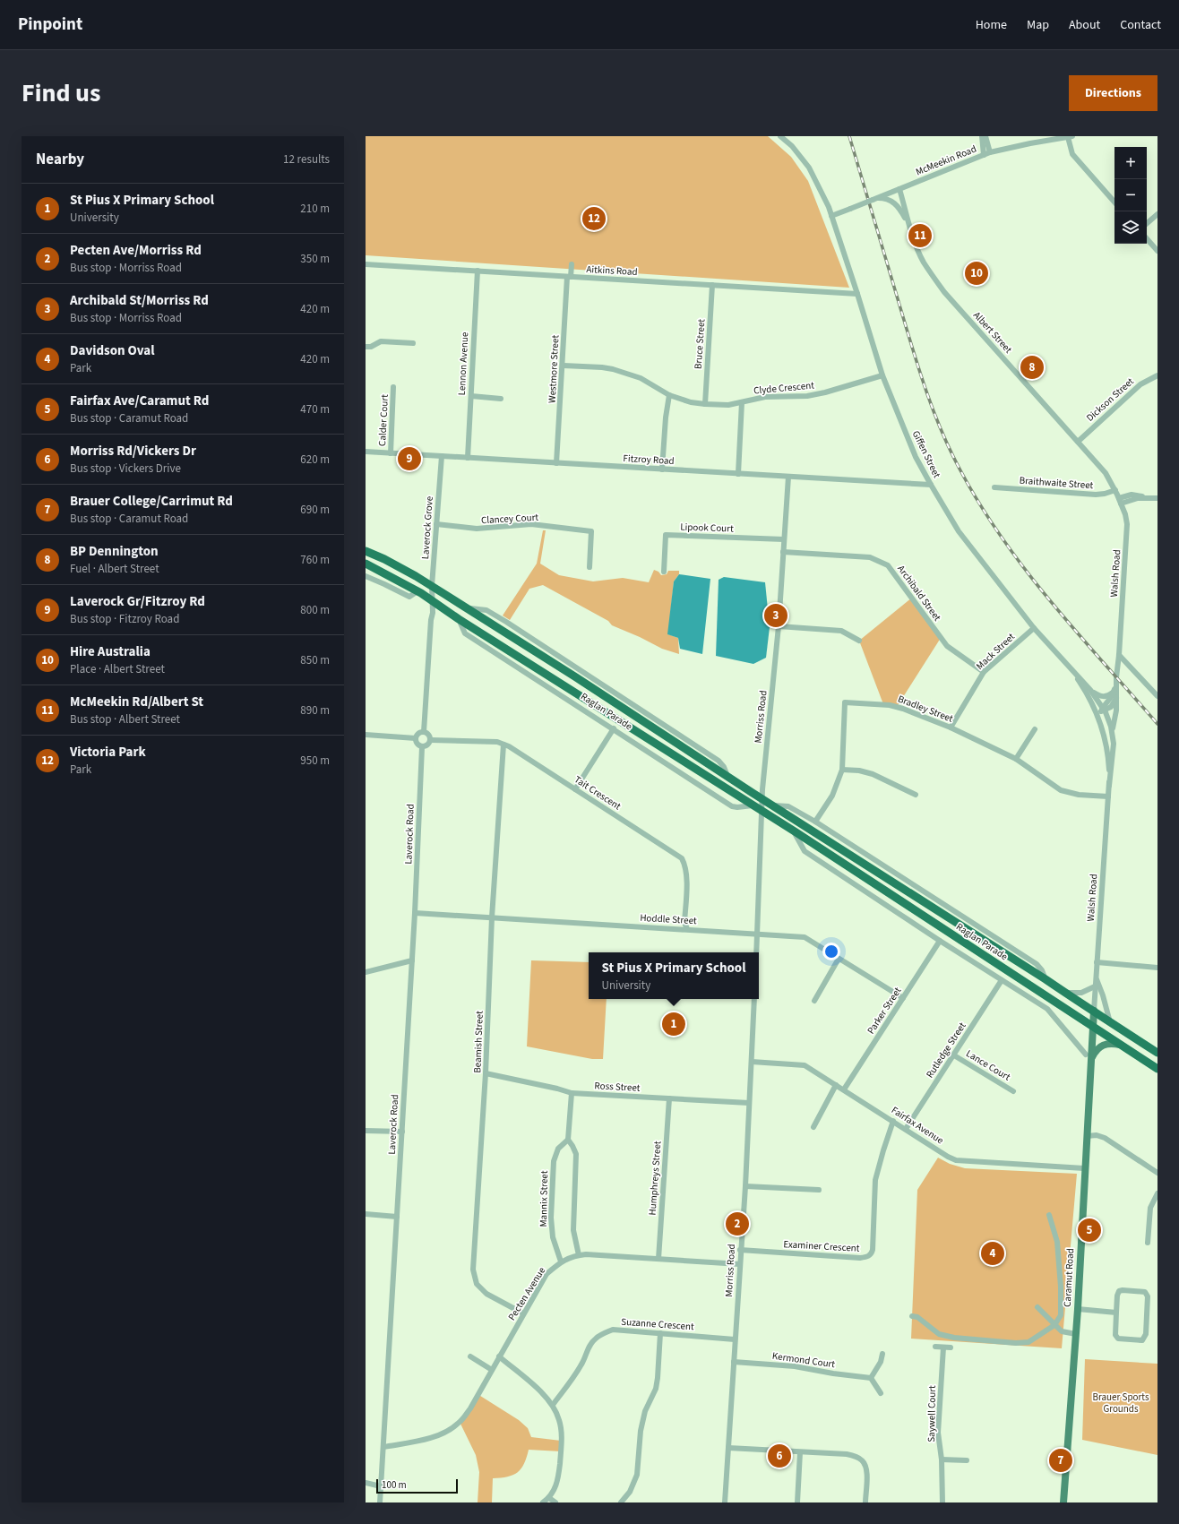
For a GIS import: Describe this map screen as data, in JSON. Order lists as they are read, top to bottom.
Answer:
{
  "streets": {
    "highway": ["Raglan Parade"],
    "main road": ["Caramut Road"],
    "street": [
      "McMeekin Road",
      "Aitkins Road",
      "Albert Street",
      "Bruce Street",
      "Lennon Avenue",
      "Westmore Street",
      "Clyde Crescent",
      "Dickson Street",
      "Calder Court",
      "Giffen Street",
      "Fitzroy Road",
      "Braithwaite Street",
      "Clancey Court",
      "Laverock Grove",
      "Lipook Court",
      "Walsh Road",
      "Archibald Street",
      "Mack Street",
      "Bradley Street",
      "Morriss Road",
      "Tait Crescent",
      "Laverock Road",
      "Hoddle Street",
      "Parker Street",
      "Beamish Street",
      "Rutledge Street",
      "Lance Court",
      "Ross Street",
      "Fairfax Avenue",
      "Humphreys Street",
      "Mannix Street",
      "Examiner Crescent",
      "Pecten Avenue",
      "Suzanne Crescent",
      "Kermond Court",
      "Saywell Court"
    ]
  },
  "crossings": [
    ["McMeekin Road", "Albert Street"],
    ["McMeekin Road", "Giffen Street"],
    ["Aitkins Road", "Bruce Street"],
    ["Aitkins Road", "Lennon Avenue"],
    ["Aitkins Road", "Westmore Street"],
    ["Aitkins Road", "Giffen Street"],
    ["Albert Street", "Dickson Street"],
    ["Albert Street", "Braithwaite Street"],
    ["Albert Street", "Walsh Road"],
    ["Bruce Street", "Clyde Crescent"],
    ["Lennon Avenue", "Fitzroy Road"],
    ["Westmore Street", "Clyde Crescent"],
    ["Westmore Street", "Fitzroy Road"],
    ["Clyde Crescent", "Giffen Street"],
    ["Calder Court", "Fitzroy Road"],
    ["Giffen Street", "Fitzroy Road"],
    ["Giffen Street", "Walsh Road"],
    ["Giffen Street", "Mack Street"],
    ["Fitzroy Road", "Laverock Grove"],
    ["Fitzroy Road", "Morriss Road"],
    ["Braithwaite Street", "Walsh Road"],
    ["Clancey Court", "Laverock Grove"],
    ["Laverock Grove", "Raglan Parade"],
    ["Lipook Court", "Morriss Road"],
    ["Walsh Road", "Bradley Street"],
    ["Walsh Road", "Raglan Parade"],
    ["Walsh Road", "Caramut Road"],
    ["Archibald Street", "Mack Street"],
    ["Archibald Street", "Morriss Road"],
    ["Mack Street", "Bradley Street"],
    ["Bradley Street", "Raglan Parade"],
    ["Raglan Parade", "Morriss Road"],
    ["Raglan Parade", "Caramut Road"],
    ["Morriss Road", "Hoddle Street"],
    ["Morriss Road", "Ross Street"],
    ["Morriss Road", "Fairfax Avenue"],
    ["Morriss Road", "Examiner Crescent"],
    ["Morriss Road", "Pecten Avenue"],
    ["Morriss Road", "Suzanne Crescent"],
    ["Morriss Road", "Kermond Court"],
    ["Tait Crescent", "Laverock Road"],
    ["Tait Crescent", "Hoddle Street"],
    ["Tait Crescent", "Beamish Street"],
    ["Laverock Road", "Hoddle Street"],
    ["Laverock Road", "Pecten Avenue"],
    ["Hoddle Street", "Parker Street"],
    ["Hoddle Street", "Beamish Street"],
    ["Parker Street", "Fairfax Avenue"],
    ["Beamish Street", "Ross Street"],
    ["Beamish Street", "Pecten Avenue"],
    ["Rutledge Street", "Lance Court"],
    ["Rutledge Street", "Fairfax Avenue"],
    ["Ross Street", "Humphreys Street"],
    ["Fairfax Avenue", "Examiner Crescent"],
    ["Fairfax Avenue", "Caramut Road"],
    ["Humphreys Street", "Pecten Avenue"],
    ["Mannix Street", "Pecten Avenue"]
  ],
  "parks": ["Brauer Sports Grounds"],
  "scale_bar": "100 m",
  "page": {
    "header": "Pinpoint",
    "nav": [
      "Home",
      "Map",
      "About",
      "Contact"
    ],
    "title": "Find us",
    "buttons": "Directions",
    "heading": ["Nearby", "12 results"],
    "map_buttons": ["+", "−"],
    "list": [
      {
        "mark": "1",
        "name": "St Pius X Primary School",
        "note": "University",
        "value": "210 m"
      },
      {
        "mark": "2",
        "name": "Pecten Ave/Morriss Rd",
        "note": "Bus stop · Morriss Road",
        "value": "350 m"
      },
      {
        "mark": "3",
        "name": "Archibald St/Morriss Rd",
        "note": "Bus stop · Morriss Road",
        "value": "420 m"
      },
      {
        "mark": "4",
        "name": "Davidson Oval",
        "note": "Park",
        "value": "420 m"
      },
      {
        "mark": "5",
        "name": "Fairfax Ave/Caramut Rd",
        "note": "Bus stop · Caramut Road",
        "value": "470 m"
      },
      {
        "mark": "6",
        "name": "Morriss Rd/Vickers Dr",
        "note": "Bus stop · Vickers Drive",
        "value": "620 m"
      },
      {
        "mark": "7",
        "name": "Brauer College/Carrimut Rd",
        "note": "Bus stop · Caramut Road",
        "value": "690 m"
      },
      {
        "mark": "8",
        "name": "BP Dennington",
        "note": "Fuel · Albert Street",
        "value": "760 m"
      },
      {
        "mark": "9",
        "name": "Laverock Gr/Fitzroy Rd",
        "note": "Bus stop · Fitzroy Road",
        "value": "800 m"
      },
      {
        "mark": "10",
        "name": "Hire Australia",
        "note": "Place · Albert Street",
        "value": "850 m"
      },
      {
        "mark": "11",
        "name": "McMeekin Rd/Albert St",
        "note": "Bus stop · Albert Street",
        "value": "890 m"
      },
      {
        "mark": "12",
        "name": "Victoria Park",
        "note": "Park",
        "value": "950 m"
      }
    ],
    "pins": [
      "12",
      "11",
      "10",
      "8",
      "9",
      "3",
      "1",
      "2",
      "5",
      "4",
      "6",
      "7"
    ],
    "popup": ["St Pius X Primary School", "University"],
    "scale": "100 m"
  }
}
